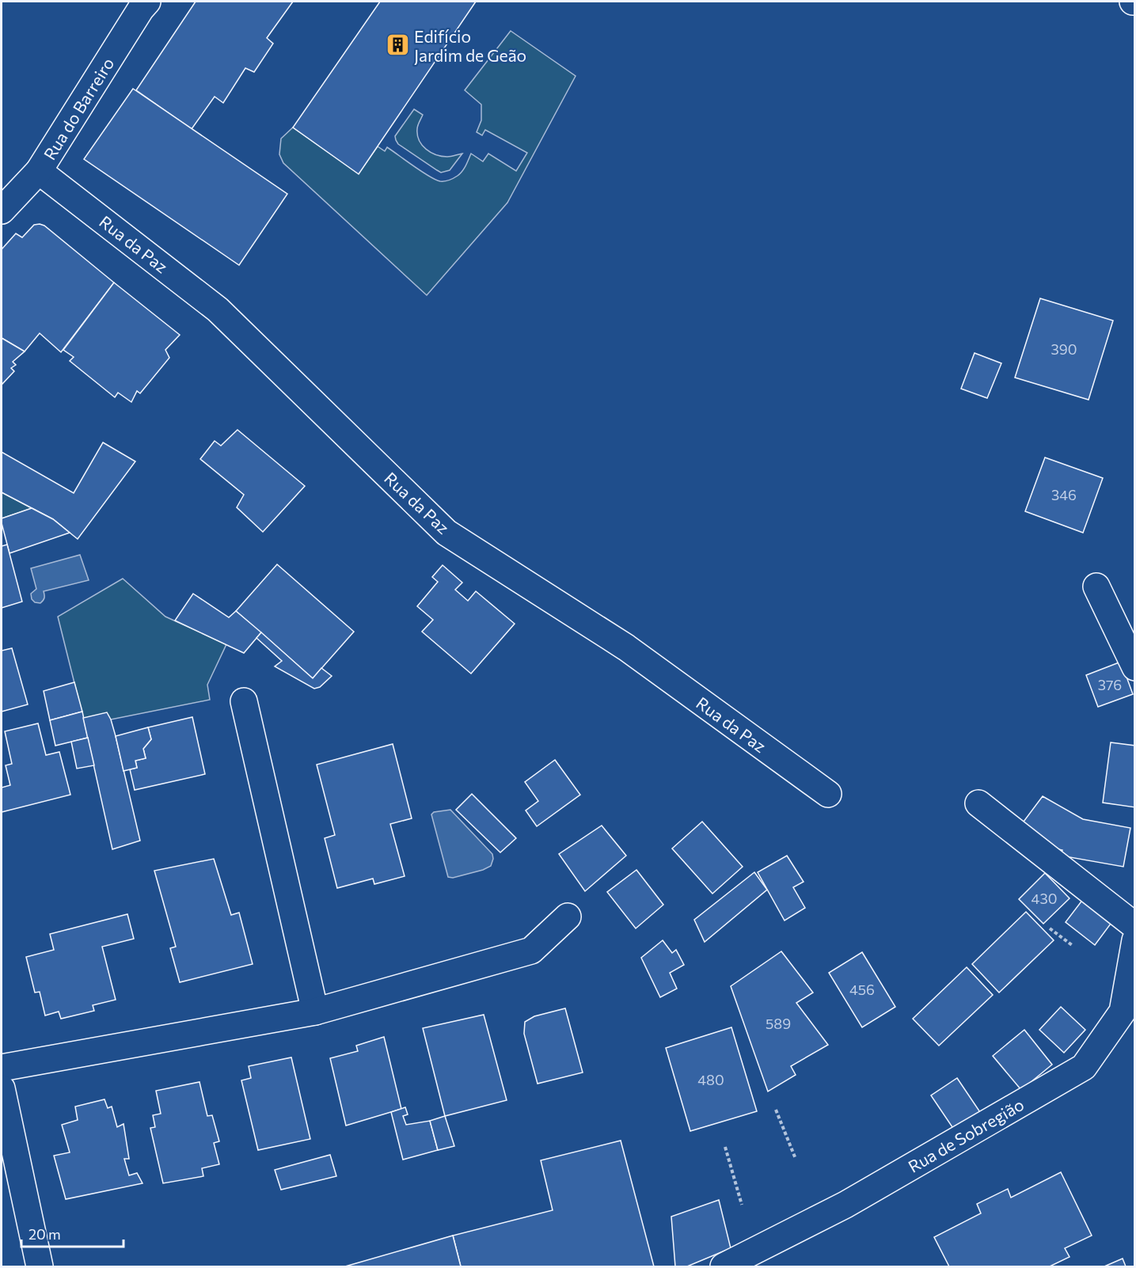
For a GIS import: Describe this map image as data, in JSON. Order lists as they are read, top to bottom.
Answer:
{
  "streets": {
    "street": ["Rua do Barreiro", "Rua da Paz", "Rua de Sobregião"]
  },
  "crossings": [
    ["Rua do Barreiro", "Rua da Paz"]
  ],
  "places": {
    "building": ["Edifício Jardim de Geão"]
  },
  "house_numbers": [
    "390",
    "346",
    "376",
    "430",
    "456",
    "589",
    "480"
  ],
  "scale_bar": "20 m"
}
